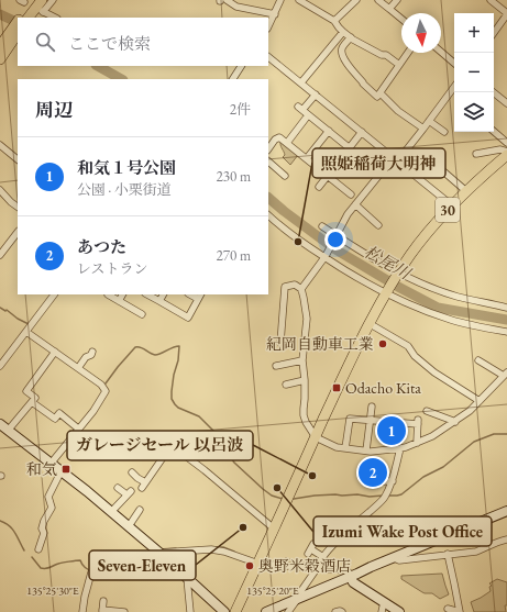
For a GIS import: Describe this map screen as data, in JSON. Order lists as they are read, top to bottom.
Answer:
{
  "streets": {
    "main road": ["30"]
  },
  "water": ["松尾川"],
  "places": {
    "other": [
      "照姫稲荷大明神",
      "紀岡自動車工業",
      "ガレージセール 以呂波",
      "Izumi Wake Post Office",
      "Seven-Eleven",
      "奥野米穀酒店"
    ],
    "transit": ["Odacho Kita", "和気"]
  },
  "north": "bottom",
  "page": {
    "map_buttons": ["+", "−"],
    "search": "ここで検索",
    "heading": ["周辺", "2件"],
    "list": [
      {
        "mark": "1",
        "name": "和気１号公園",
        "note": "公園 · 小栗街道",
        "value": "230 m"
      },
      {
        "mark": "2",
        "name": "あつた",
        "note": "レストラン",
        "value": "270 m"
      }
    ],
    "pins": ["1", "2"]
  },
  "coordinates": ["135°25'30\"E", "135°25'20\"E"]
}
